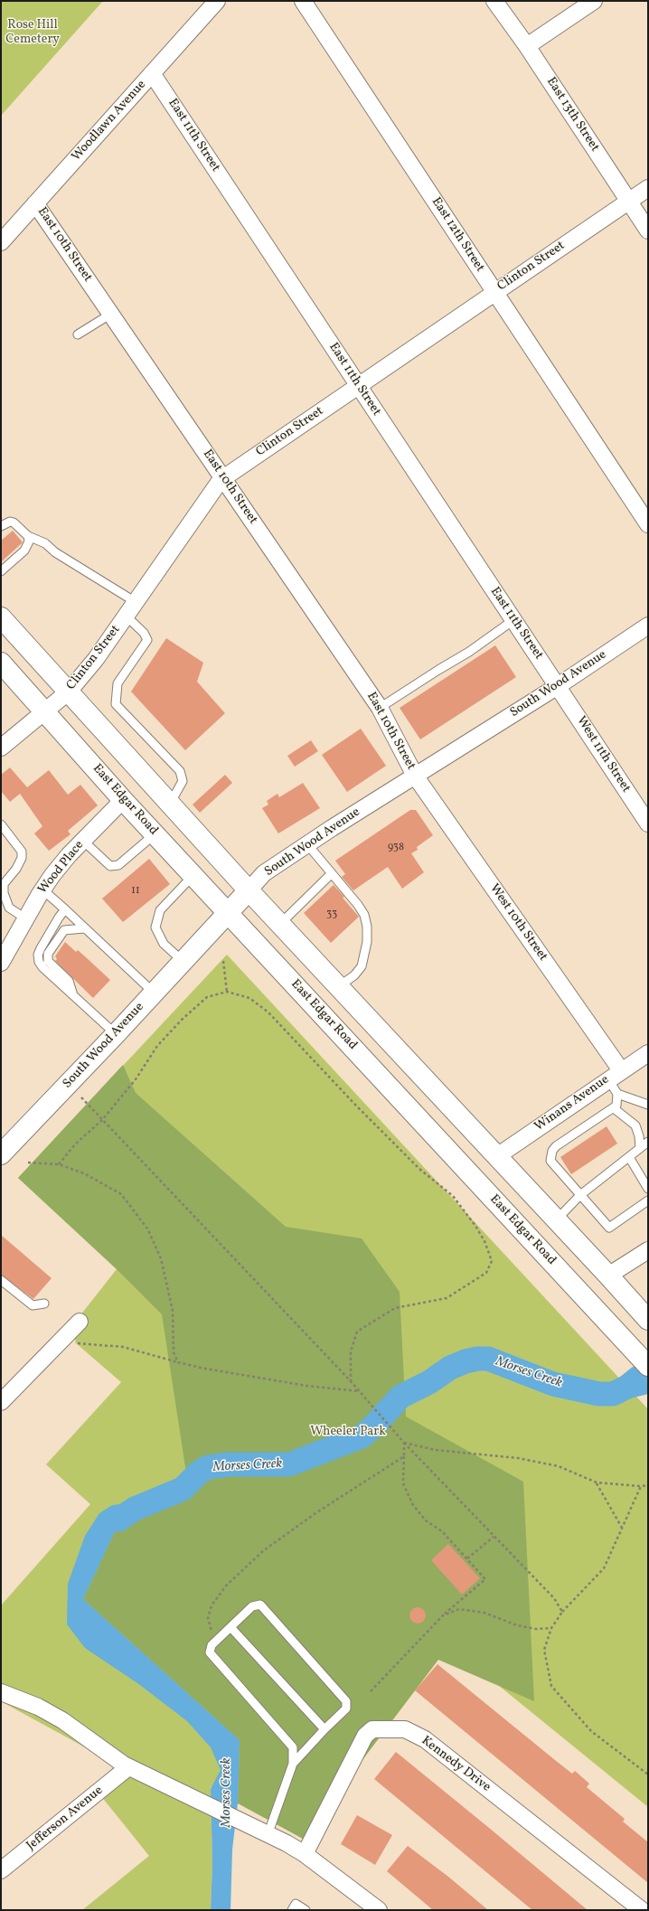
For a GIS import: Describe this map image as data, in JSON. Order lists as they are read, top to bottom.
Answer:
{
  "streets": {
    "main road": ["South Wood Avenue", "East Edgar Road"],
    "street": [
      "East 13th Street",
      "Woodlawn Avenue",
      "East 11th Street",
      "East 12th Street",
      "East 10th Street",
      "Clinton Street",
      "West 11th Street",
      "Wood Place",
      "West 10th Street",
      "Winans Avenue",
      "Kennedy Drive",
      "Jefferson Avenue"
    ]
  },
  "crossings": [
    ["East 13th Street", "Clinton Street"],
    ["Woodlawn Avenue", "East 11th Street"],
    ["Woodlawn Avenue", "East 10th Street"],
    ["East 11th Street", "Clinton Street"],
    ["East 11th Street", "South Wood Avenue"],
    ["East 11th Street", "West 11th Street"],
    ["East 12th Street", "Clinton Street"],
    ["East 10th Street", "Clinton Street"],
    ["East 10th Street", "South Wood Avenue"],
    ["East 10th Street", "West 10th Street"],
    ["Clinton Street", "East Edgar Road"],
    ["South Wood Avenue", "West 11th Street"],
    ["South Wood Avenue", "East Edgar Road"],
    ["South Wood Avenue", "West 10th Street"],
    ["East Edgar Road", "Wood Place"],
    ["West 10th Street", "Winans Avenue"]
  ],
  "water": ["Morses Creek"],
  "parks": ["Rose Hill Cemetery", "Wheeler Park"],
  "house_numbers": ["938", "11", "33"]
}
